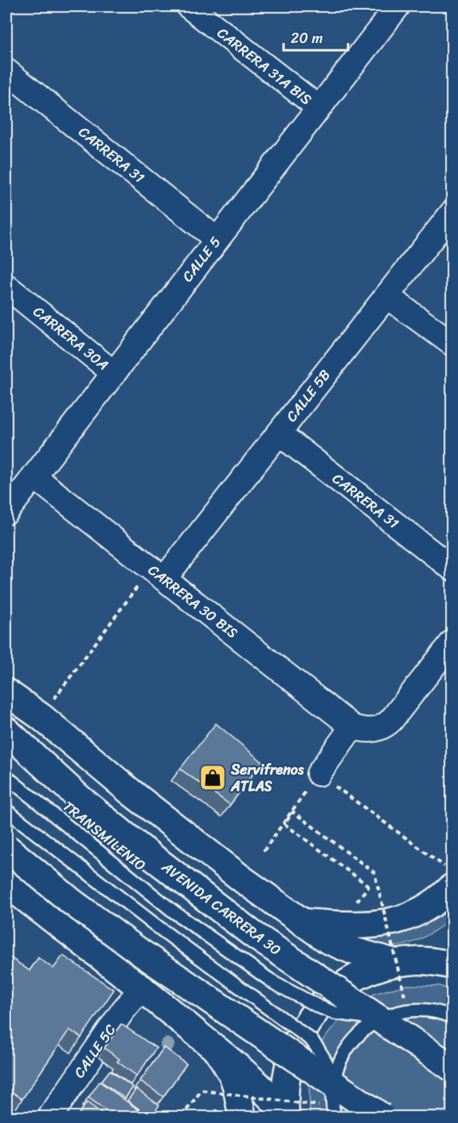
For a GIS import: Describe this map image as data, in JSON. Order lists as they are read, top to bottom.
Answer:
{
  "streets": {
    "main road": ["AVENIDA CARRERA 30"],
    "street": [
      "CARRERA 31A BIS",
      "CARRERA 31",
      "CALLE 5",
      "CARRERA 30A",
      "CALLE 5B",
      "CARRERA 30 BIS",
      "CALLE 5C"
    ],
    "lane": ["TRANSMILENIO"]
  },
  "crossings": [
    ["CARRERA 31A BIS", "CALLE 5"],
    ["CARRERA 31", "CALLE 5"],
    ["CARRERA 31", "CALLE 5B"],
    ["CALLE 5", "CARRERA 30A"],
    ["CALLE 5", "CARRERA 30 BIS"],
    ["CALLE 5B", "CARRERA 30 BIS"]
  ],
  "places": {
    "shop": ["Servifrenos ATLAS"]
  },
  "scale_bar": "20 m"
}
